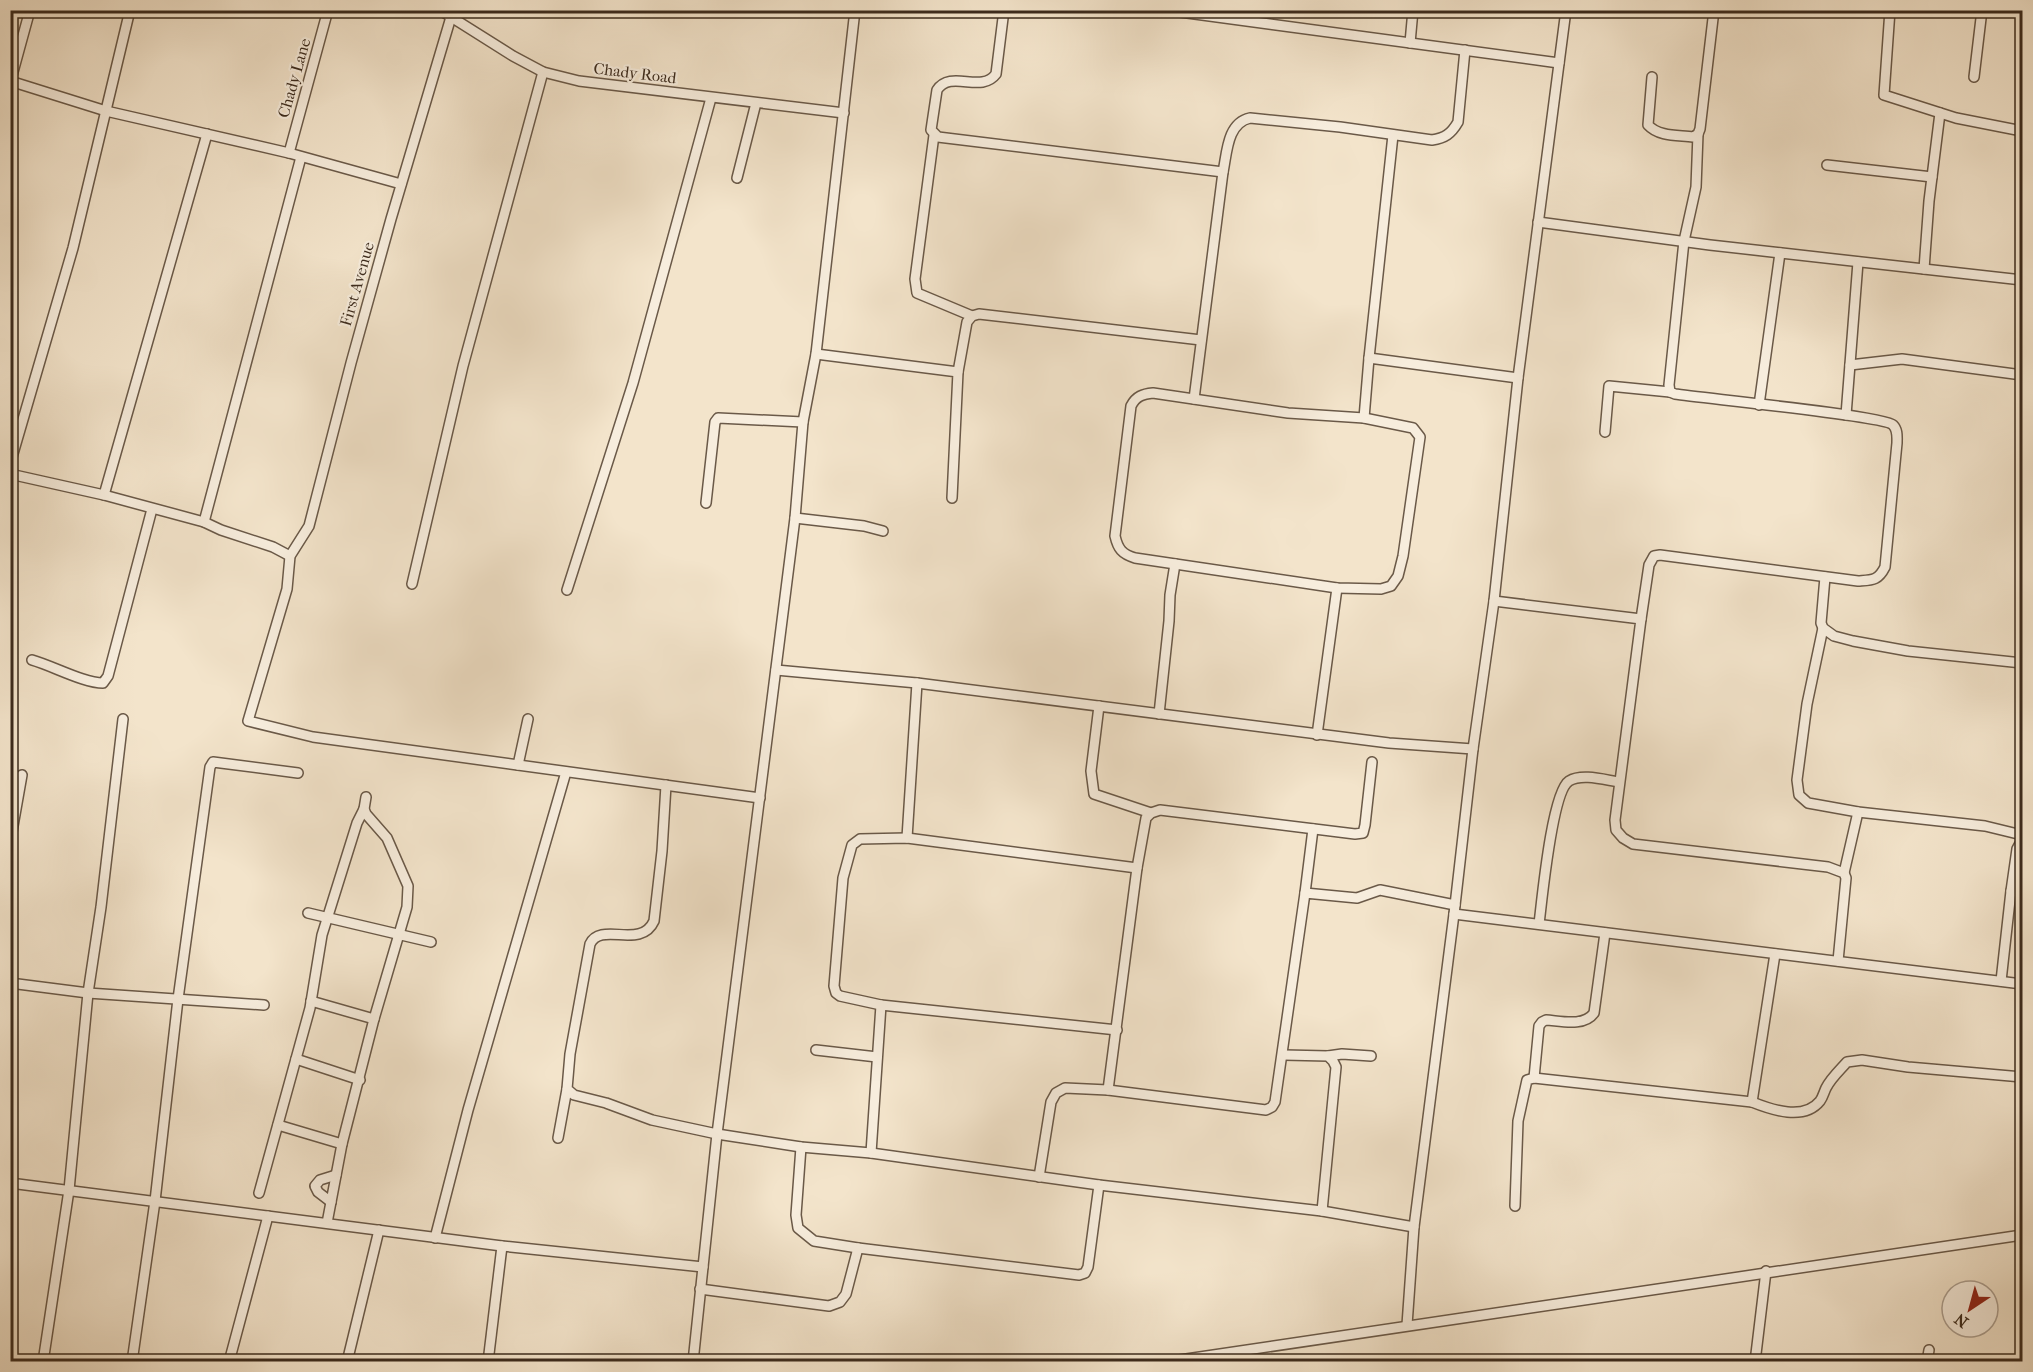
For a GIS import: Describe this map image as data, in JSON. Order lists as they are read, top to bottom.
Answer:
{
  "streets": {
    "street": ["Chady Road", "Chady Lane", "First Avenue"]
  },
  "crossings": [
    ["Chady Road", "First Avenue"]
  ],
  "north": "bottom left"
}
